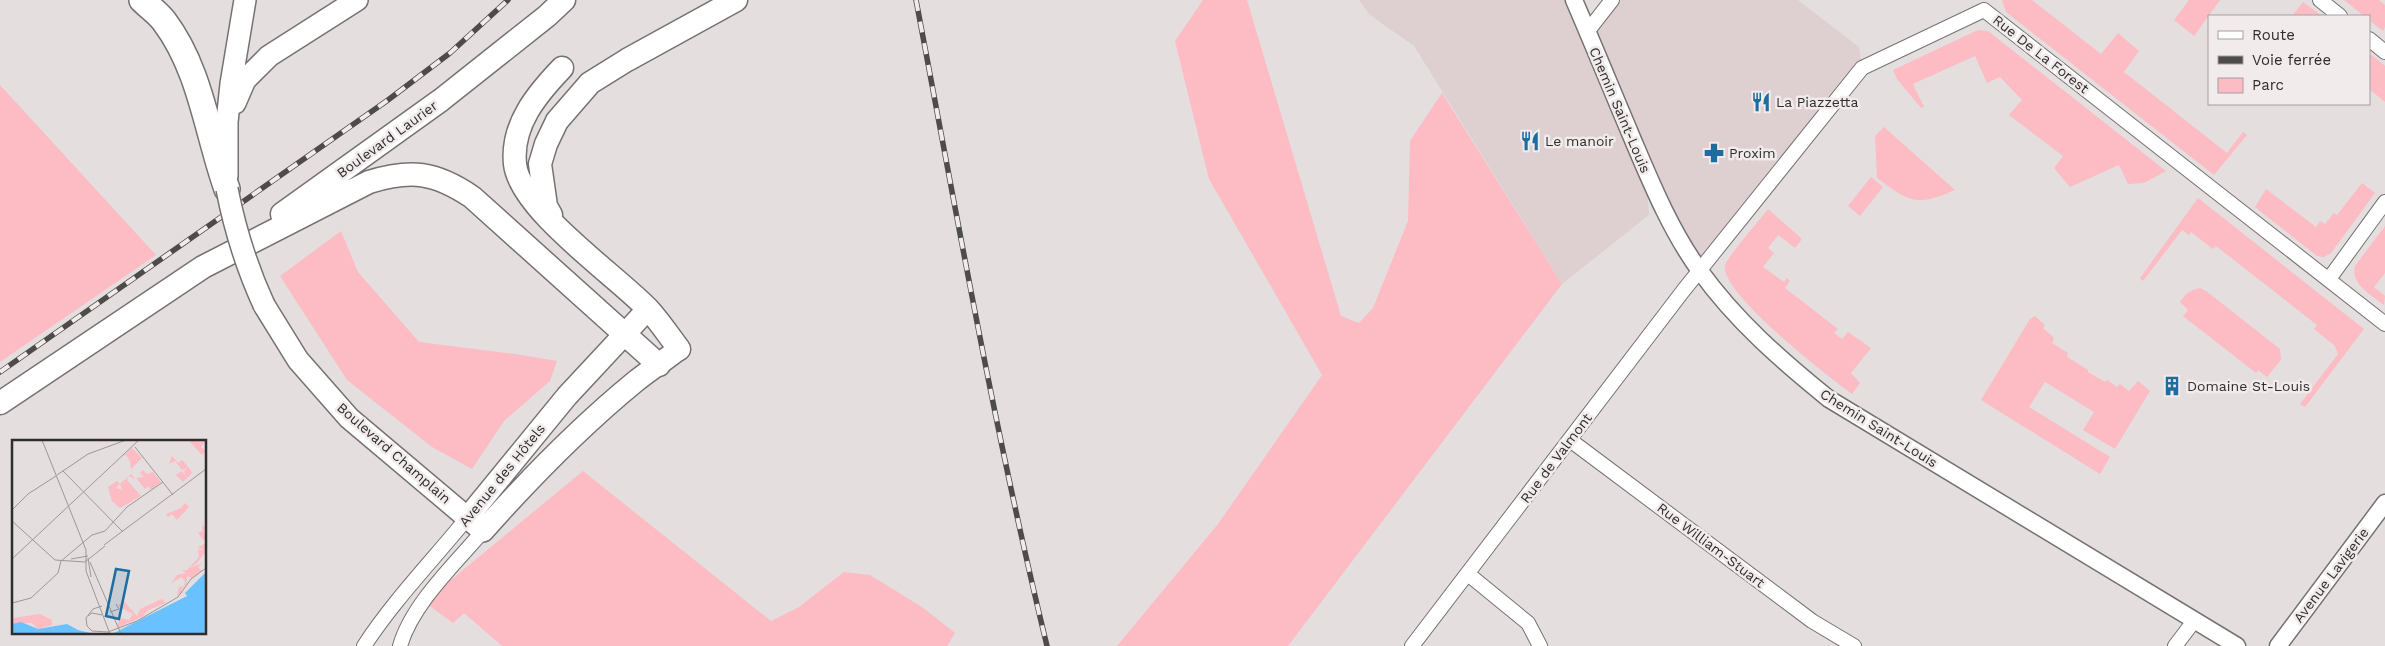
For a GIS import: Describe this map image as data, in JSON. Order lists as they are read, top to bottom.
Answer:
{
  "streets": {
    "highway": ["Boulevard Laurier"],
    "main road": ["Boulevard Champlain", "Avenue des Hôtels"],
    "street": [
      "Rue De La Forest",
      "Chemin Saint-Louis",
      "Rue de Valmont",
      "Rue William-Stuart",
      "Avenue Lavigerie"
    ]
  },
  "crossings": [
    ["Rue De La Forest", "Chemin Saint-Louis"],
    ["Rue De La Forest", "Rue de Valmont"],
    ["Chemin Saint-Louis", "Rue de Valmont"],
    ["Boulevard Champlain", "Avenue des Hôtels"],
    ["Rue de Valmont", "Rue William-Stuart"]
  ],
  "places": {
    "restaurant": ["La Piazzetta", "Le manoir"],
    "pharmacy": ["Proxim"],
    "building": ["Domaine St-Louis"]
  },
  "legend": ["Route", "Voie ferrée", "Parc"]
}
